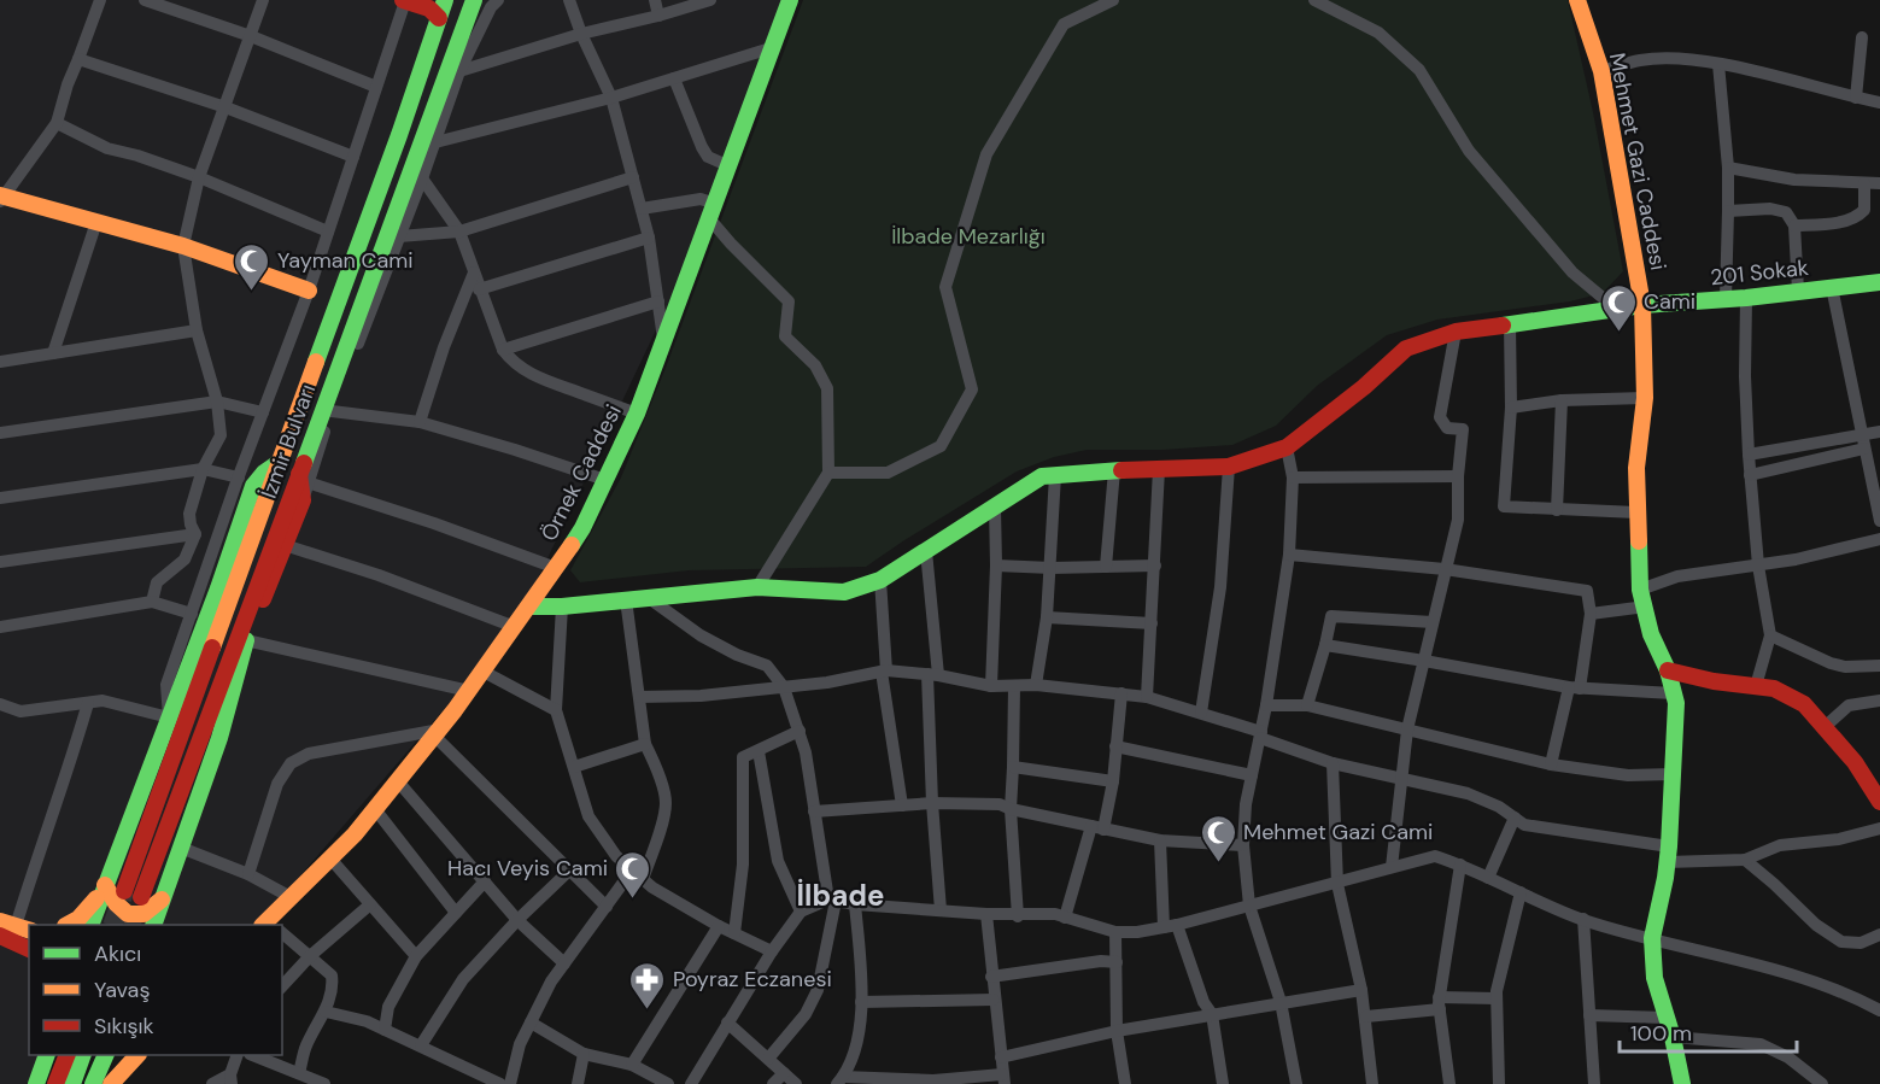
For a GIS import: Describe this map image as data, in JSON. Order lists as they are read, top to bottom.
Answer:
{
  "streets": {
    "main road": [
      "Mehmet Gazi Caddesi",
      "201 Sokak",
      "İzmir Bulvarı",
      "Örnek Caddesi"
    ]
  },
  "crossings": [
    ["Mehmet Gazi Caddesi", "201 Sokak"],
    ["201 Sokak", "Örnek Caddesi"]
  ],
  "districts": ["İlbade"],
  "parks": ["İlbade Mezarlığı"],
  "places": {
    "mosque": [
      "Yayman Cami",
      "Cami",
      "Mehmet Gazi Cami",
      "Hacı Veyis Cami"
    ],
    "pharmacy": ["Poyraz Eczanesi"]
  },
  "legend": ["Akıcı", "Yavaş", "Sıkışık"],
  "scale_bar": "100 m"
}
